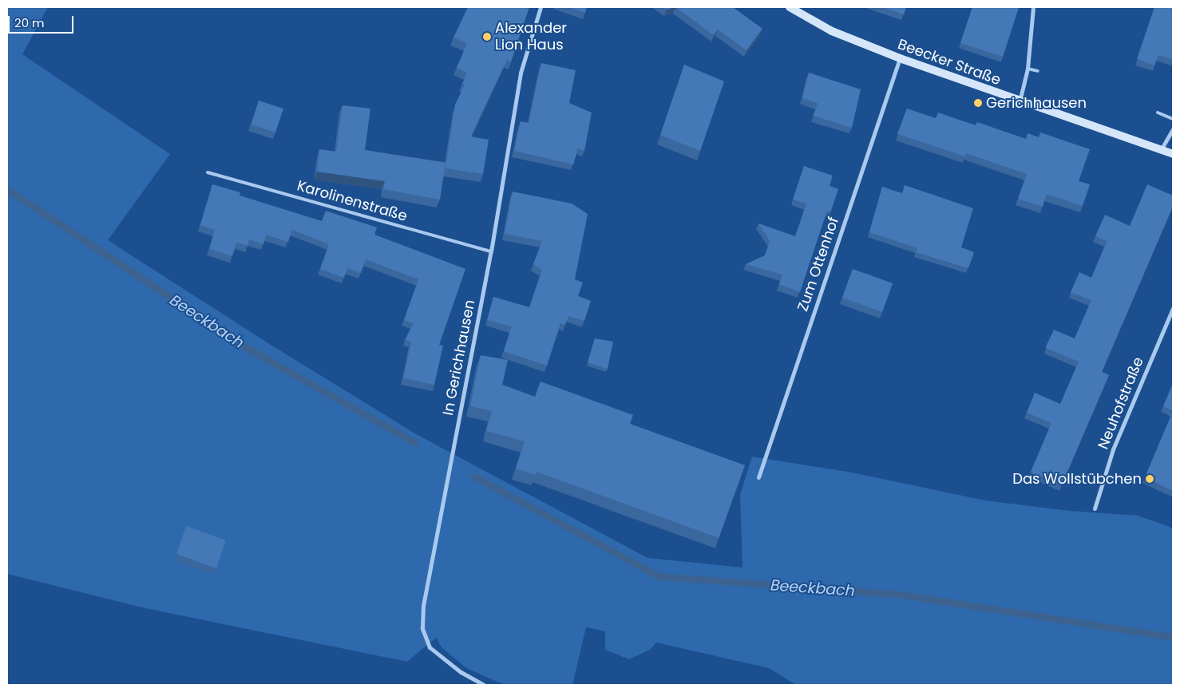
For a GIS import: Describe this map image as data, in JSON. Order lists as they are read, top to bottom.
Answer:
{
  "streets": {
    "street": [
      "Beecker Straße",
      "Zum Ottenhof",
      "In Gerichhausen",
      "Neuhofstraße"
    ],
    "lane": ["Karolinenstraße"]
  },
  "crossings": [
    ["Beecker Straße", "Zum Ottenhof"],
    ["Karolinenstraße", "In Gerichhausen"]
  ],
  "water": ["Beeckbach"],
  "places": ["Alexander Lion Haus", "Gerichhausen", "Das Wollstübchen"],
  "scale_bar": "20 m"
}
